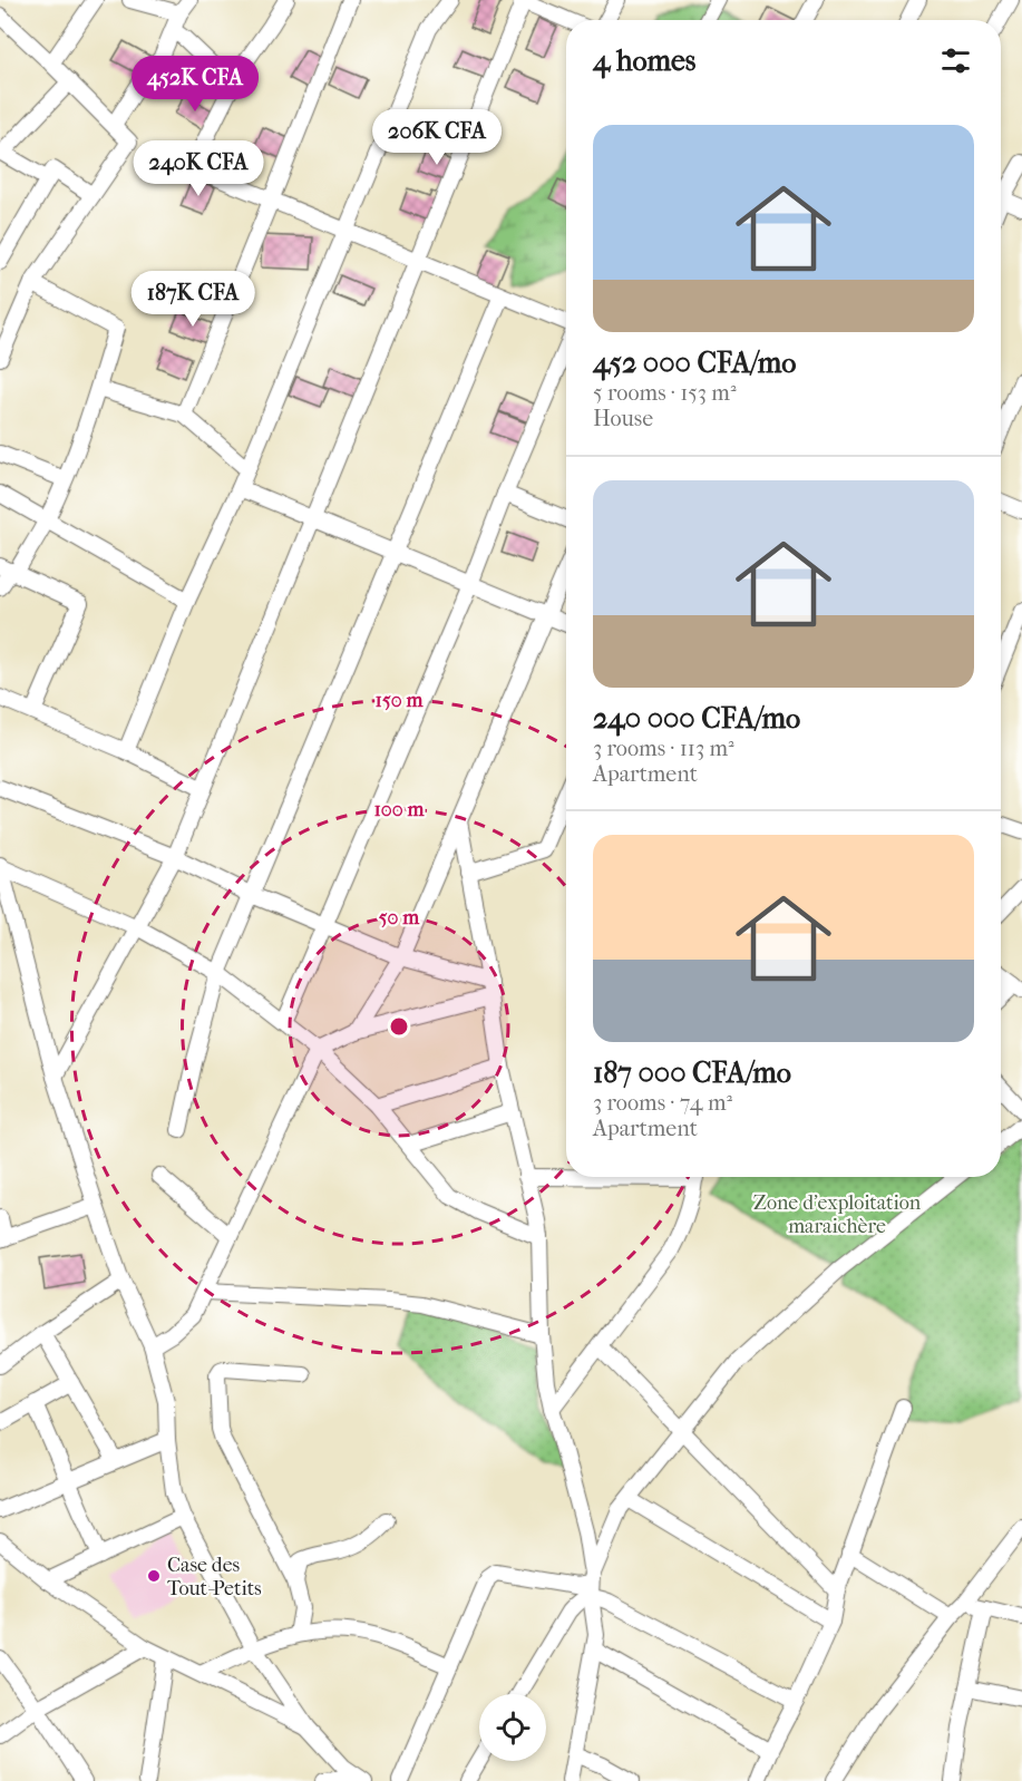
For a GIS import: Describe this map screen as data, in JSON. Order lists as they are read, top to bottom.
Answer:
{
  "parks": ["Zone d'exploitation maraichère"],
  "places": ["Case des Tout-Petits"],
  "page": {
    "heading": "4 homes",
    "price": [
      "452K CFA",
      "206K CFA",
      "240K CFA",
      "187K CFA"
    ],
    "list": [
      {
        "name": "452 000 CFA/mo",
        "note": "5 rooms · 153 m² · House"
      },
      {
        "name": "240 000 CFA/mo",
        "note": "3 rooms · 113 m² · Apartment"
      },
      {
        "name": "187 000 CFA/mo",
        "note": "3 rooms · 74 m² · Apartment"
      }
    ]
  },
  "rings": ["150 m", "100 m", "50 m"]
}
